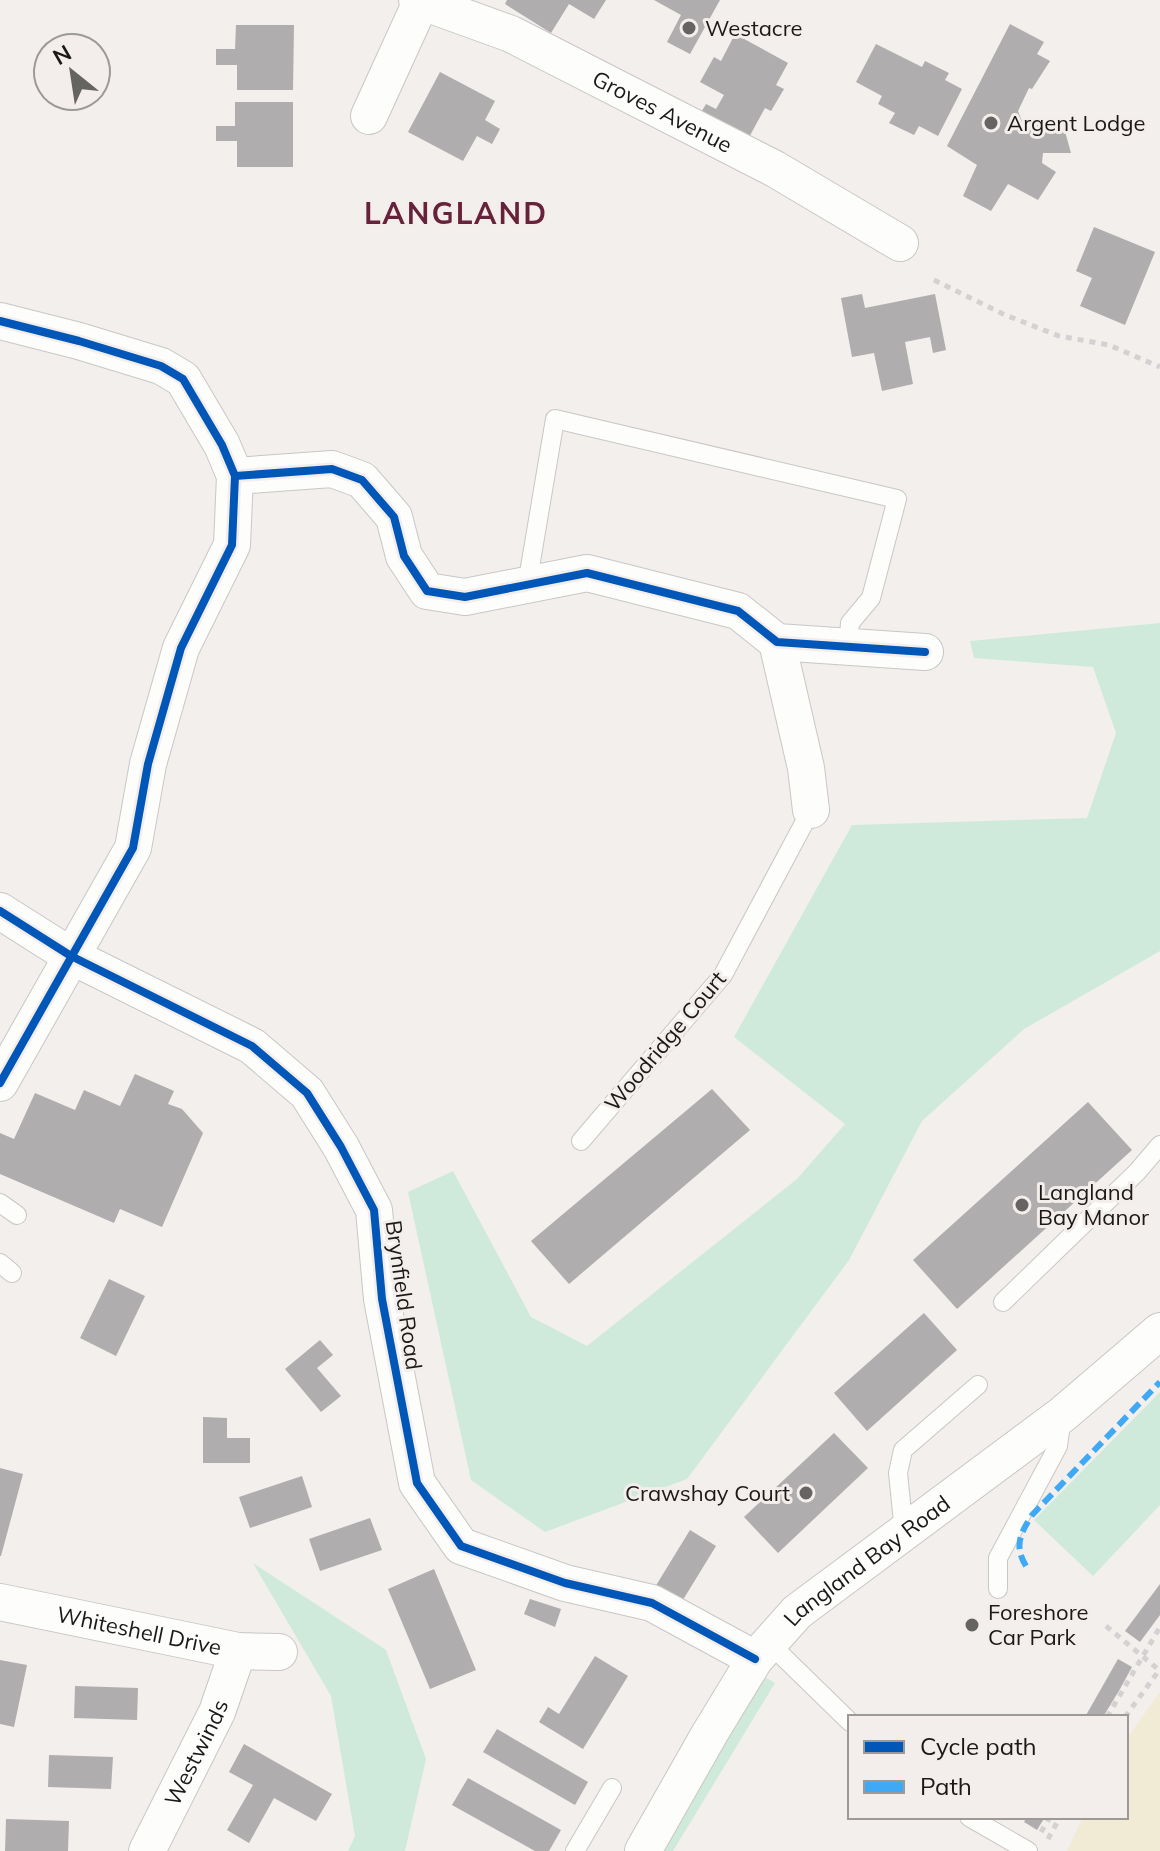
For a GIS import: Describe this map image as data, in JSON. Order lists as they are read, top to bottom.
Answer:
{
  "streets": {
    "street": [
      "Groves Avenue",
      "Brynfield Road",
      "Langland Bay Road",
      "Whiteshell Drive",
      "Westwinds"
    ],
    "lane": ["Woodridge Court"]
  },
  "crossings": [
    ["Brynfield Road", "Langland Bay Road"],
    ["Whiteshell Drive", "Westwinds"]
  ],
  "districts": ["LANGLAND"],
  "places": [
    "Westacre",
    "Argent Lodge",
    "Langland Bay Manor",
    "Crawshay Court",
    "Foreshore Car Park"
  ],
  "legend": ["Cycle path", "Path"],
  "north": "top left"
}
